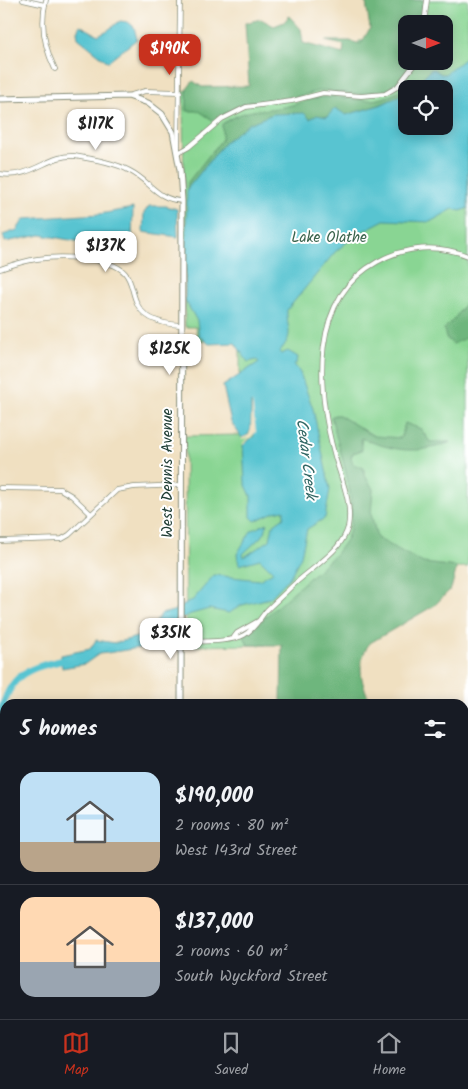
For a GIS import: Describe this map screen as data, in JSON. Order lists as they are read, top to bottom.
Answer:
{
  "streets": {
    "street": ["West Dennis Avenue"]
  },
  "water": ["Cedar Creek"],
  "parks": ["Lake Olathe"],
  "north": "right",
  "page": {
    "price": [
      "$190K",
      "$117K",
      "$137K",
      "$125K",
      "$351K"
    ],
    "heading": "5 homes",
    "list": [
      {
        "name": "$190,000",
        "note": "2 rooms · 80 m² · West 143rd Street"
      },
      {
        "name": "$137,000",
        "note": "2 rooms · 60 m² · South Wyckford Street"
      }
    ],
    "tabs": ["Map", "Saved", "Home"]
  }
}
